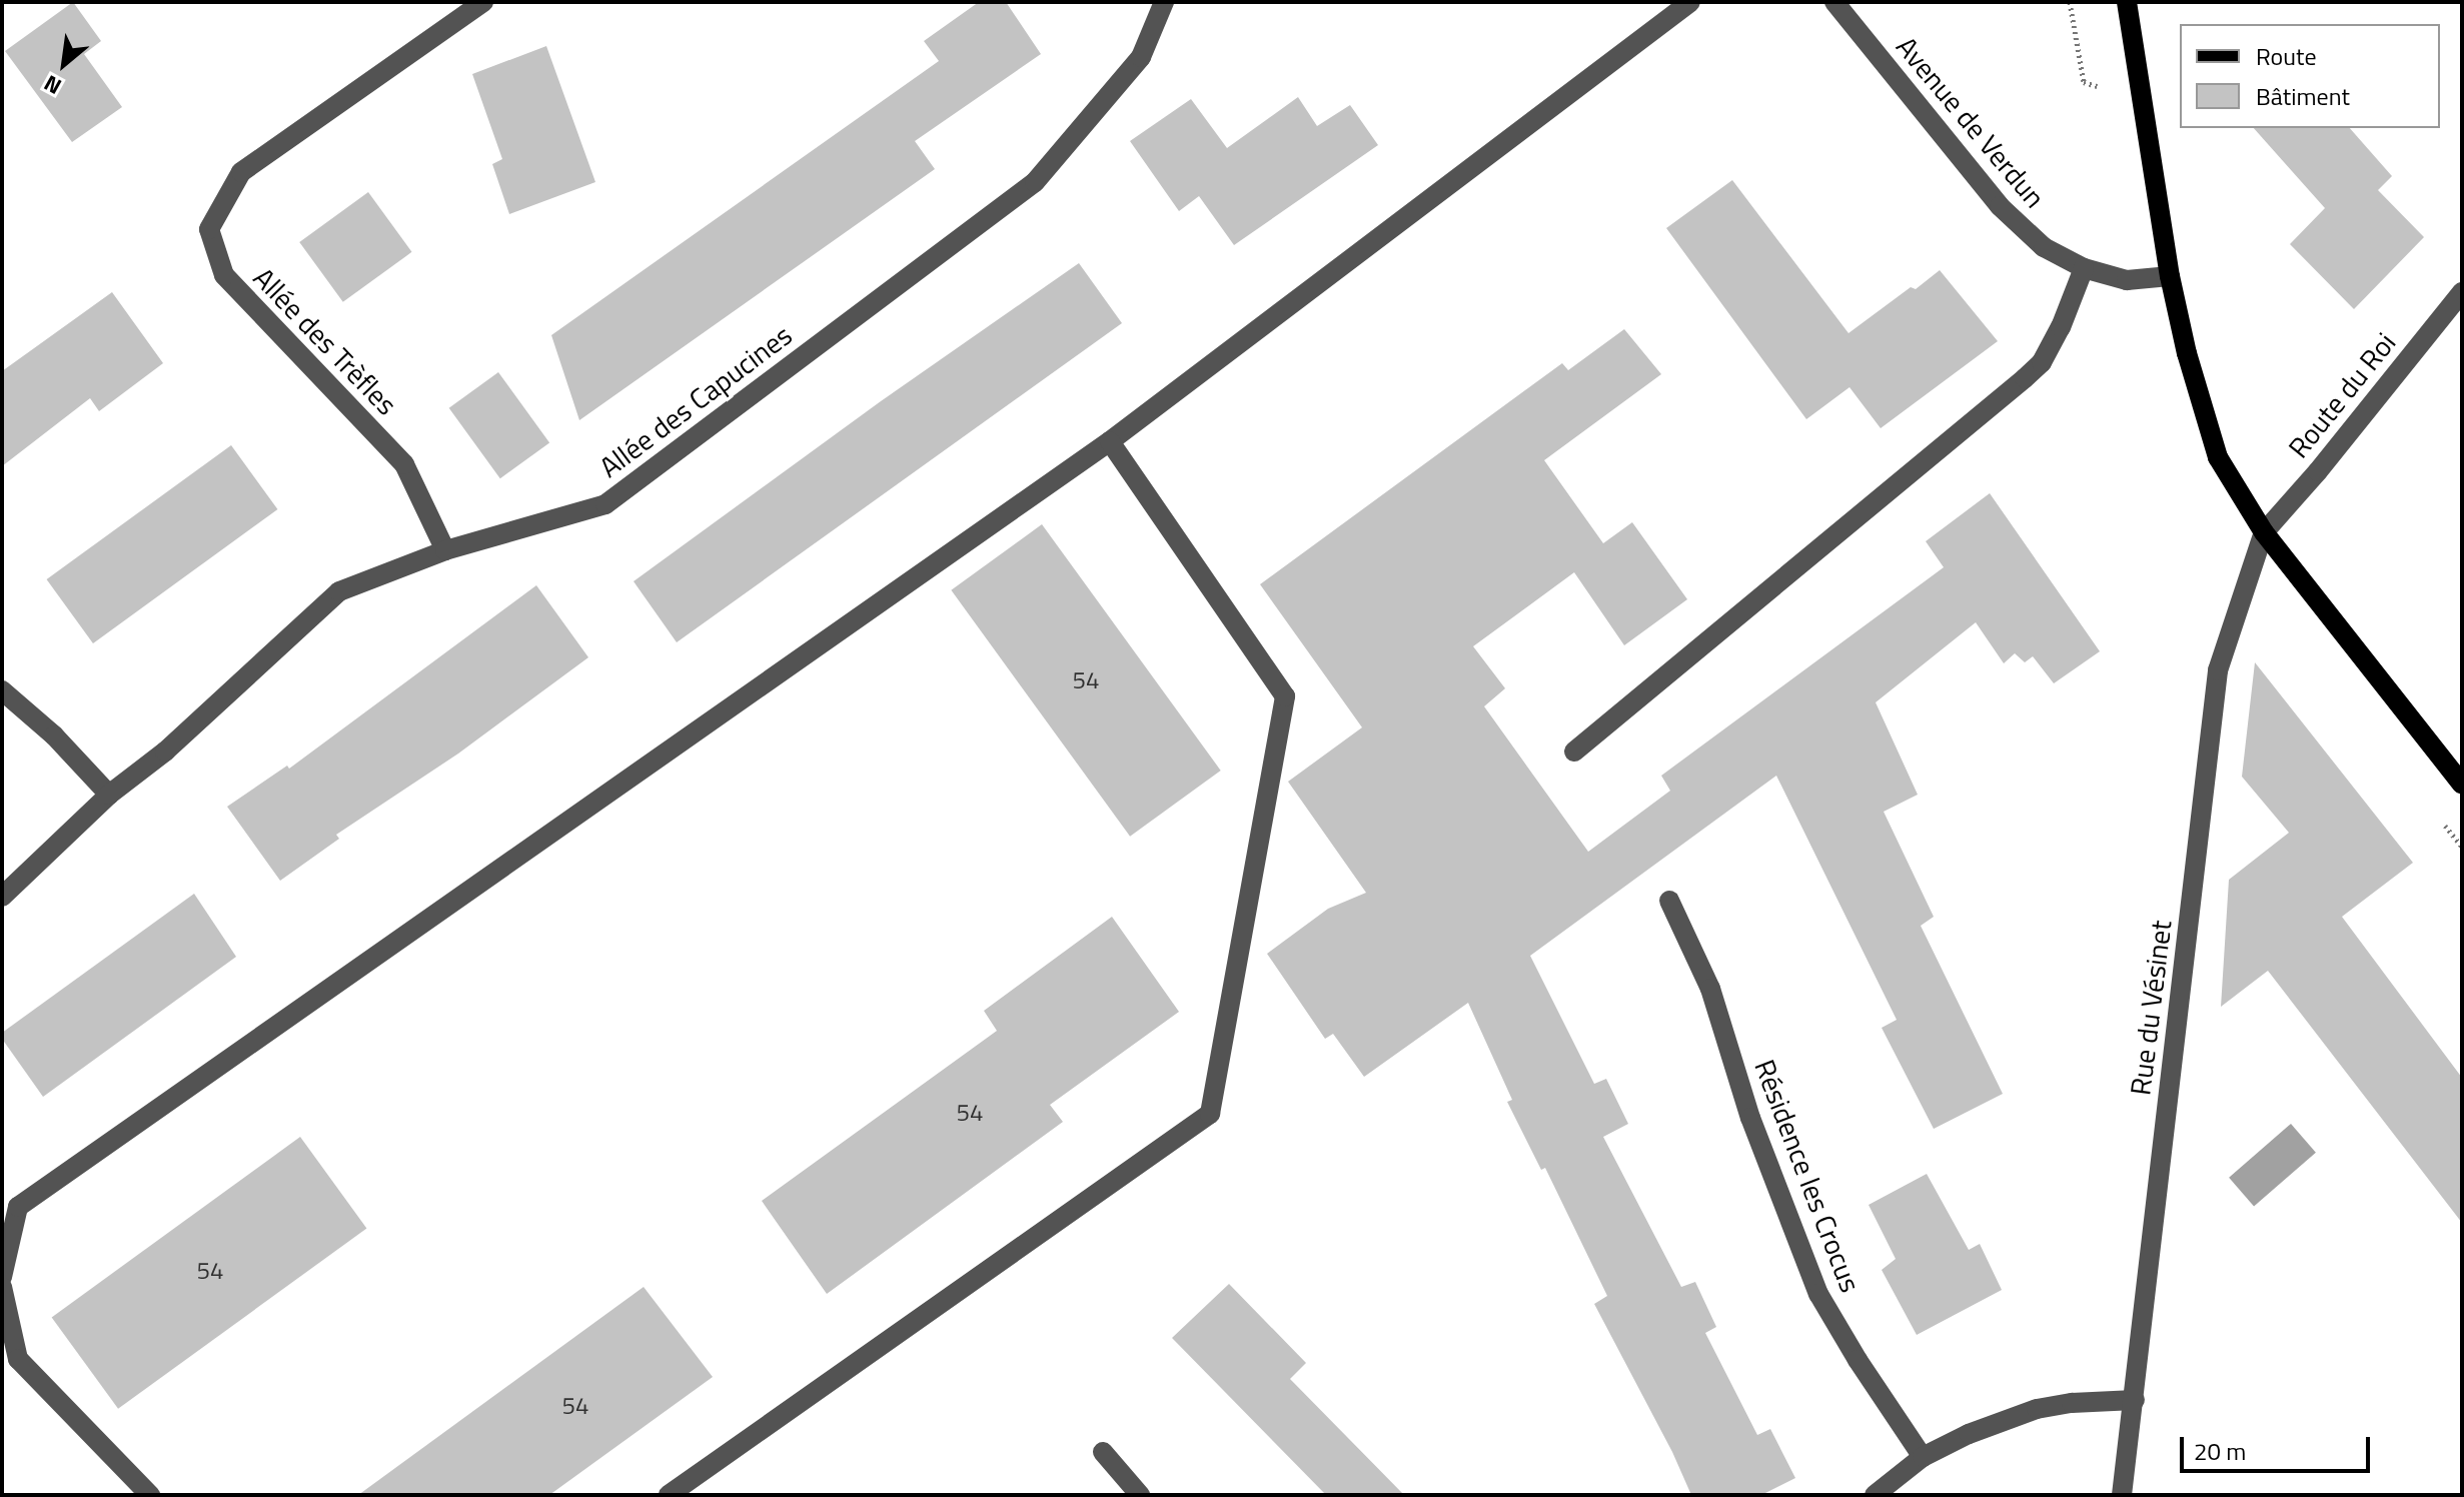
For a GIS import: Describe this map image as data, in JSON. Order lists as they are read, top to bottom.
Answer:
{
  "streets": {
    "street": [
      "Avenue de Verdun",
      "Allée des Trèfles",
      "Route du Roi",
      "Allée des Capucines",
      "Rue du Vésinet",
      "Résidence les Crocus"
    ]
  },
  "crossings": [
    ["Allée des Trèfles", "Allée des Capucines"],
    ["Route du Roi", "Rue du Vésinet"]
  ],
  "house_numbers": [
    "54",
    "54",
    "54",
    "54"
  ],
  "legend": ["Route", "Bâtiment"],
  "scale_bar": "20 m",
  "north": "bottom left"
}
